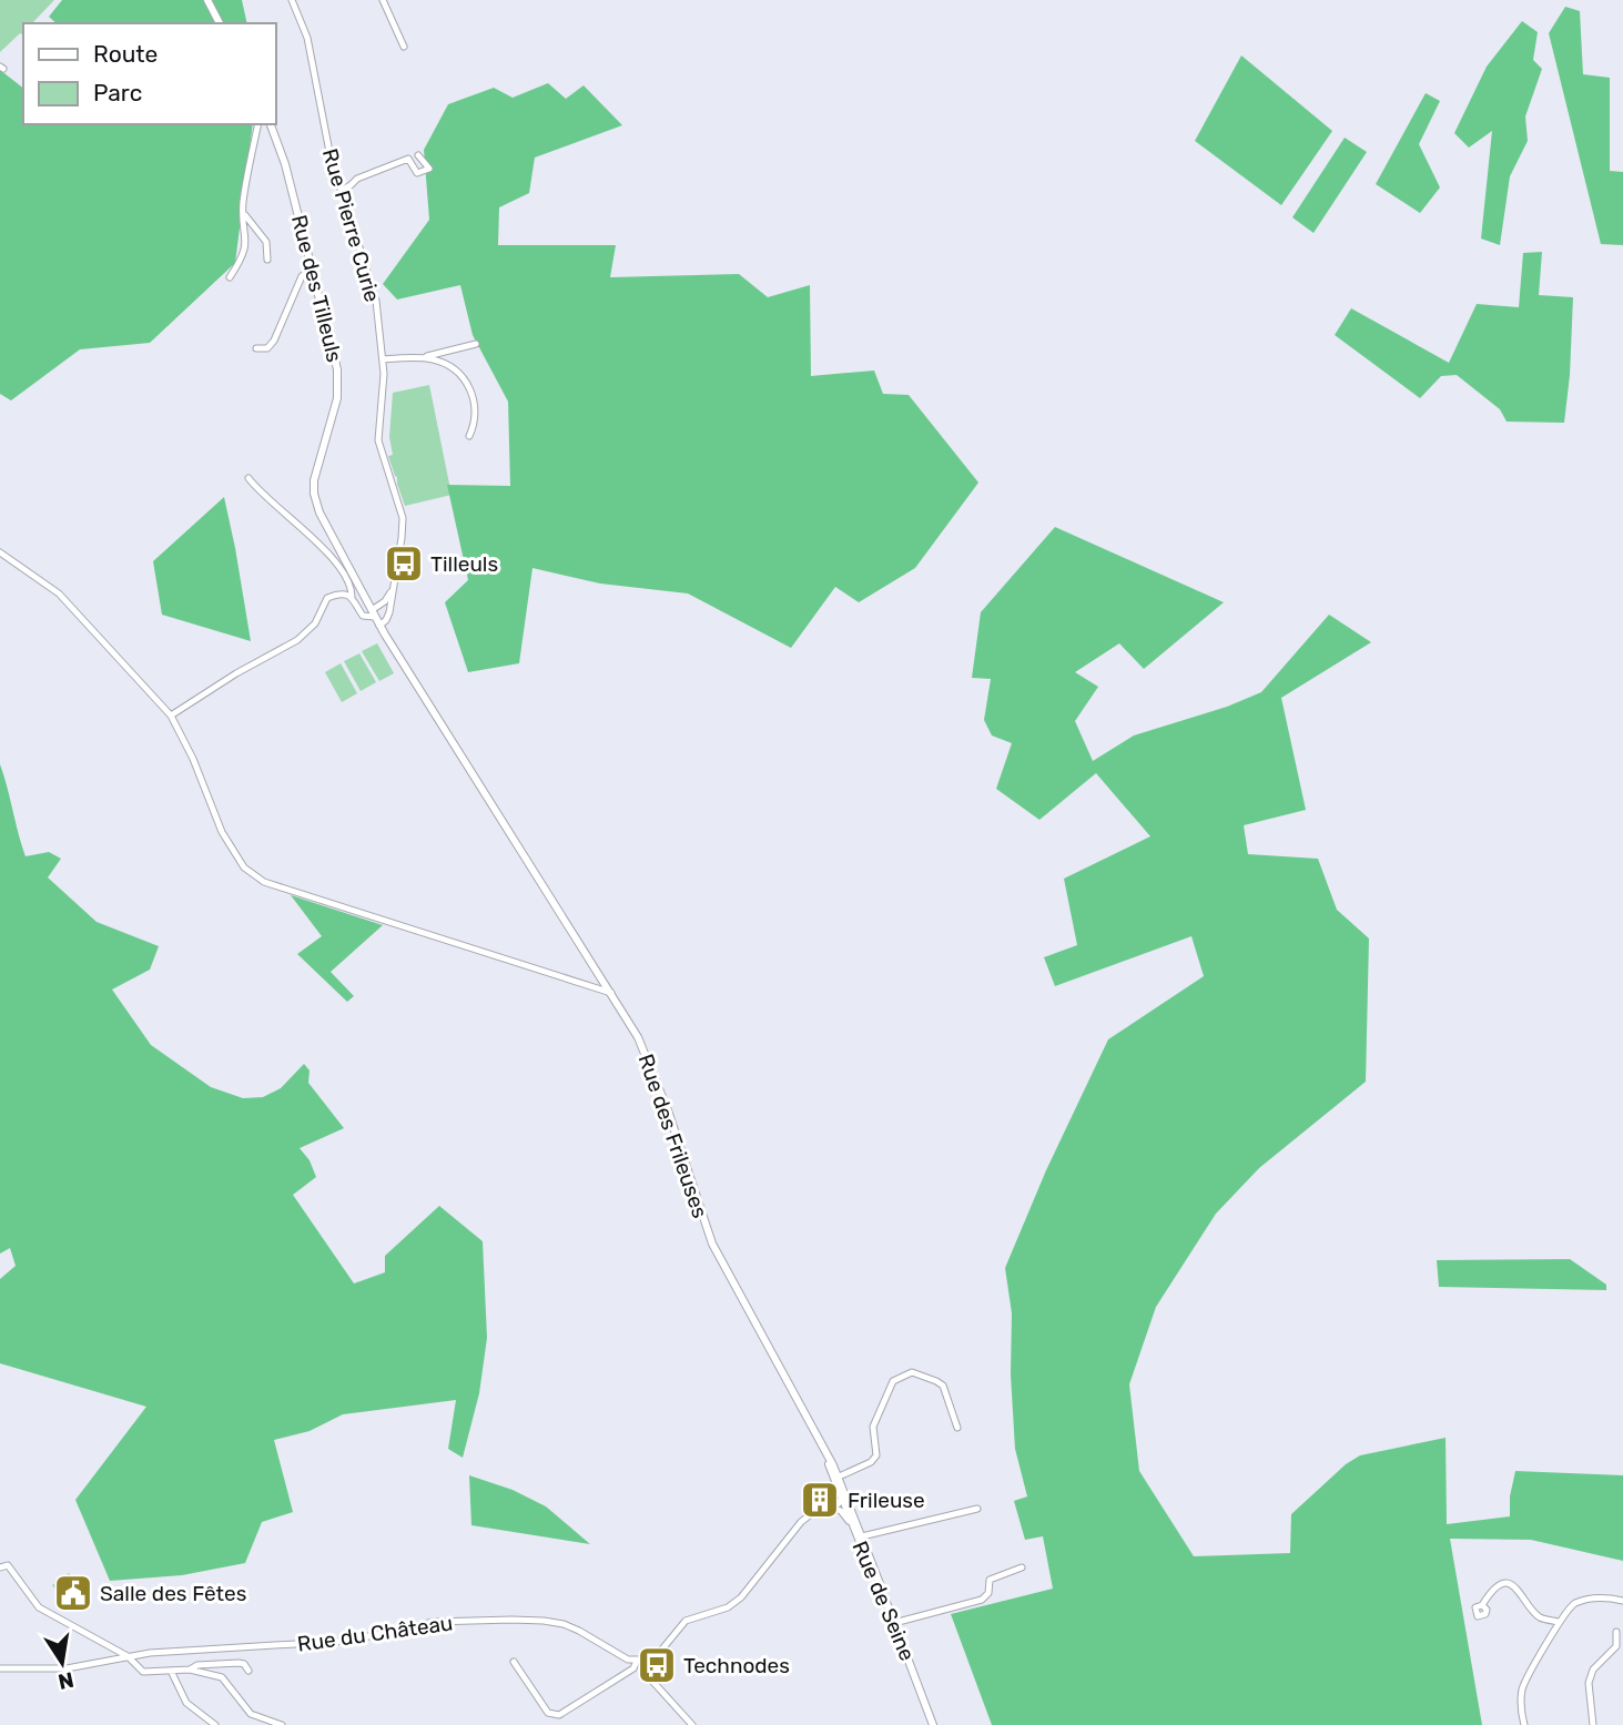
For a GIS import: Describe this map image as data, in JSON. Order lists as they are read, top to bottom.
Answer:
{
  "streets": {
    "street": [
      "Rue Pierre Curie",
      "Rue des Tilleuls",
      "Rue des Frileuses",
      "Rue de Seine",
      "Rue du Château"
    ]
  },
  "crossings": [
    ["Rue Pierre Curie", "Rue des Tilleuls"],
    ["Rue Pierre Curie", "Rue des Frileuses"],
    ["Rue des Tilleuls", "Rue des Frileuses"],
    ["Rue des Frileuses", "Rue de Seine"]
  ],
  "places": {
    "bus stop": ["Tilleuls", "Technodes"],
    "building": ["Frileuse"],
    "public building": ["Salle des Fêtes"]
  },
  "legend": ["Route", "Parc"],
  "north": "bottom"
}
